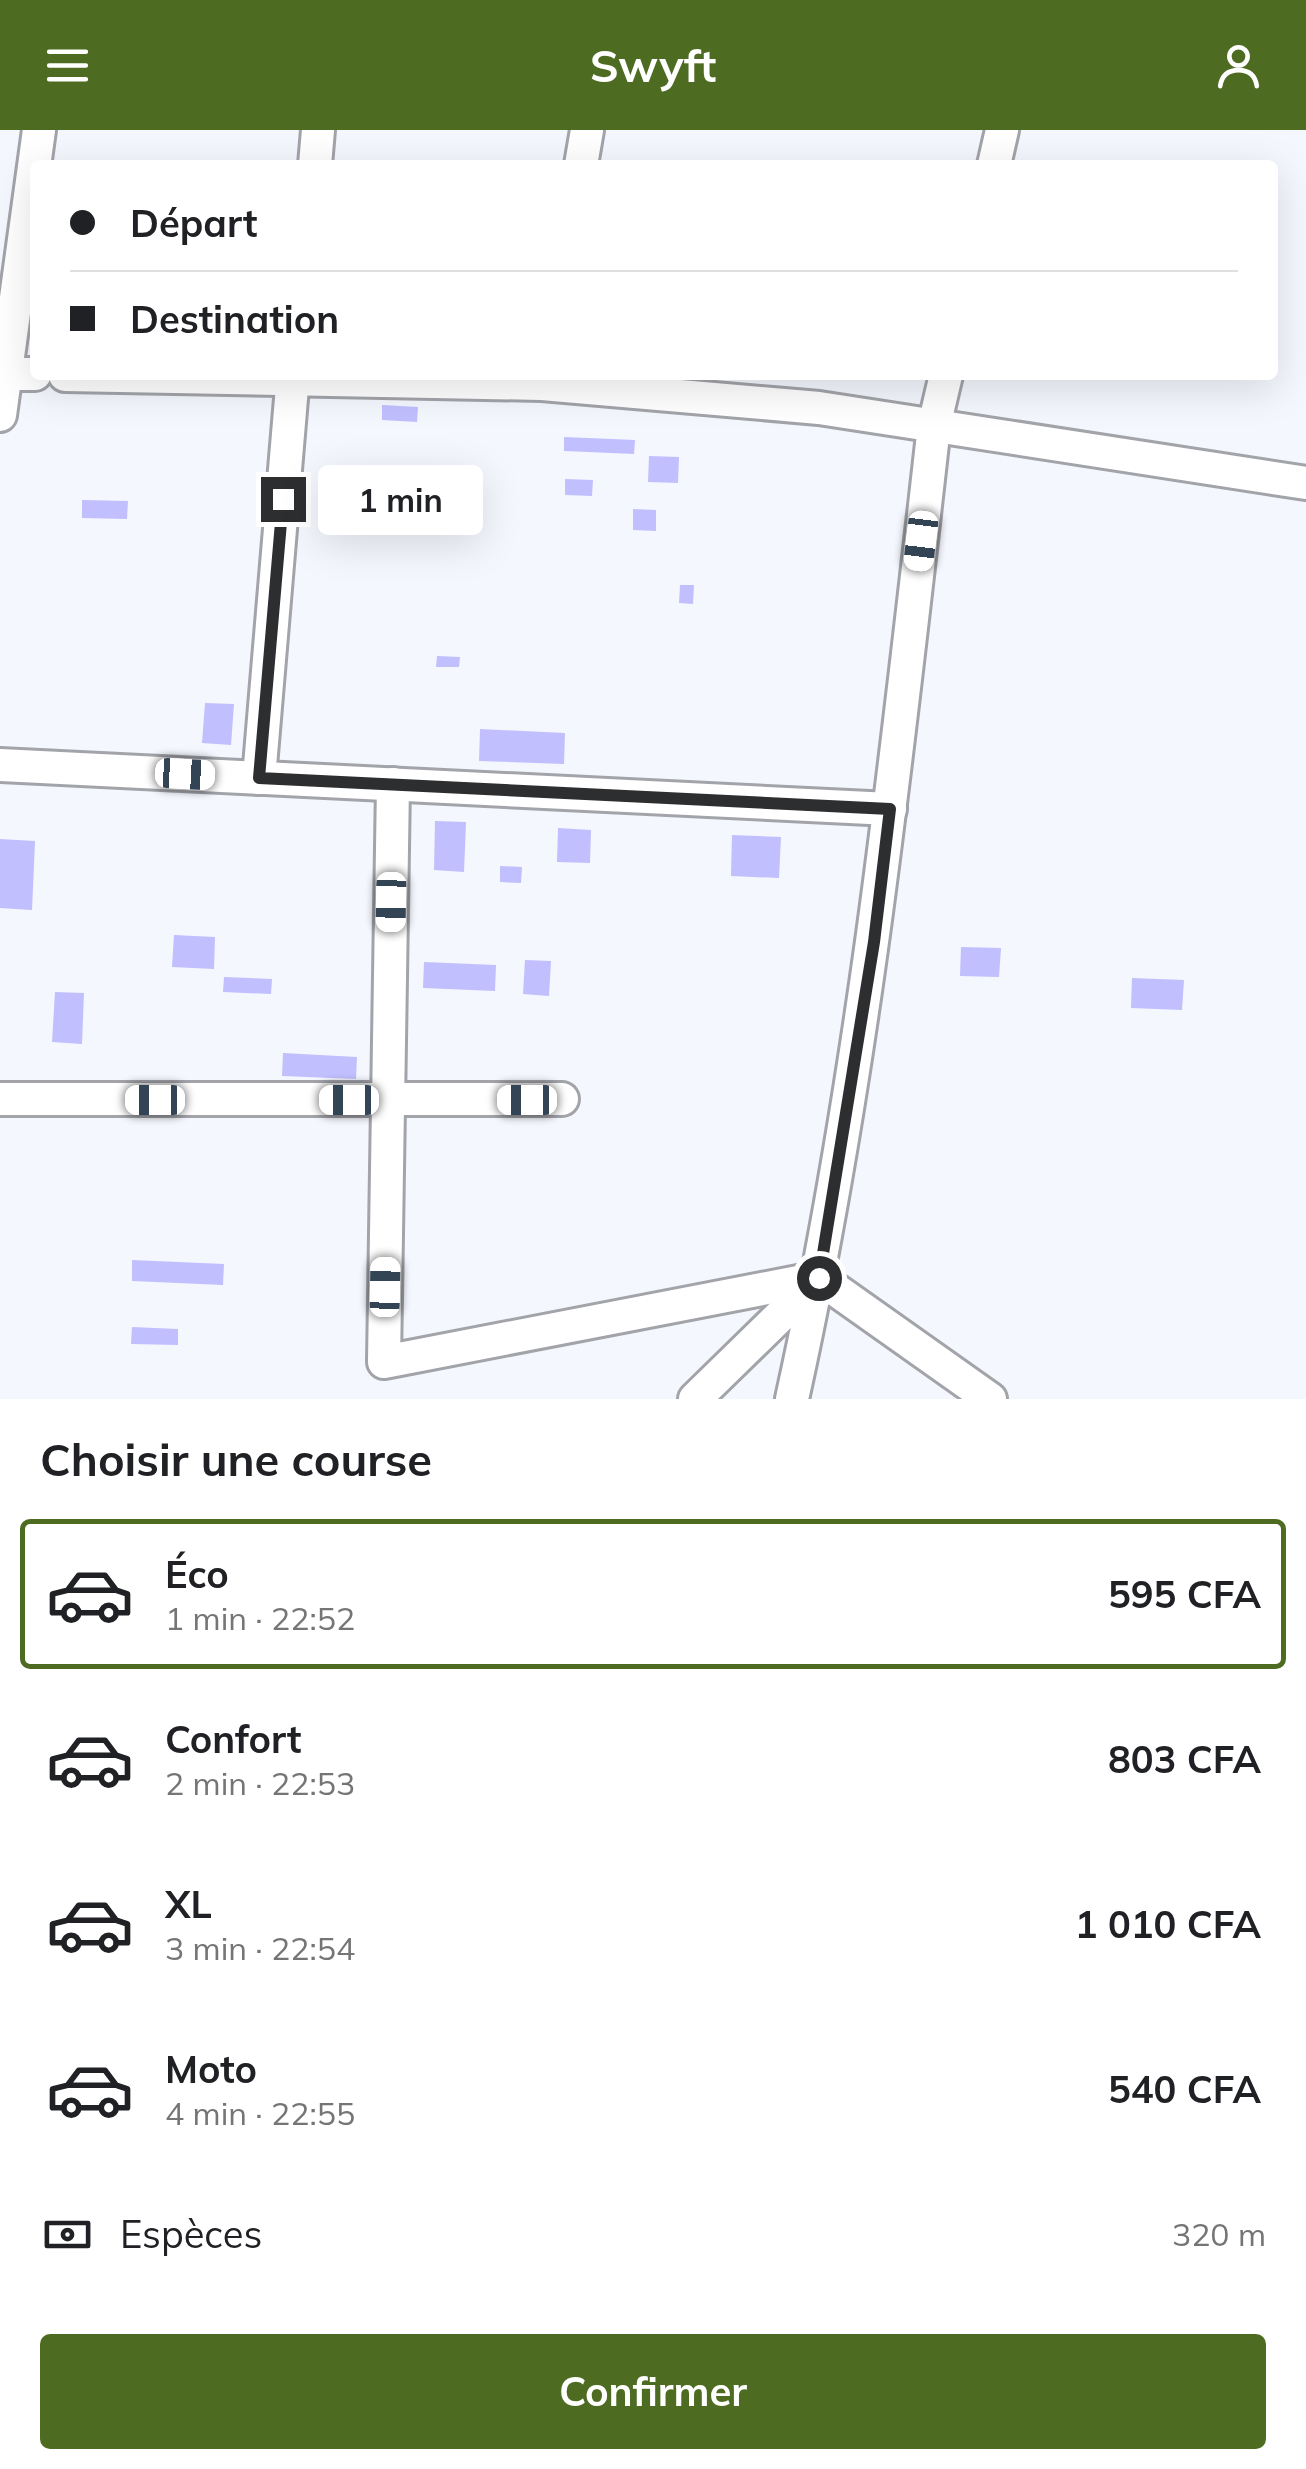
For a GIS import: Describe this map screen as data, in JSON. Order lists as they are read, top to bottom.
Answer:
{
  "page": {
    "header": "Swyft",
    "banner": ["Départ", "Destination"],
    "bubble": "1 min",
    "heading": "Choisir une course",
    "list": [
      {
        "name": "Éco",
        "note": "1 min · 22:52",
        "value": "595 CFA"
      },
      {
        "name": "Confort",
        "note": "2 min · 22:53",
        "value": "803 CFA"
      },
      {
        "name": "XL",
        "note": "3 min · 22:54",
        "value": "1 010 CFA"
      },
      {
        "name": "Moto",
        "note": "4 min · 22:55",
        "value": "540 CFA"
      }
    ],
    "pay": ["Espèces", "320 m"],
    "buttons": "Confirmer"
  }
}
